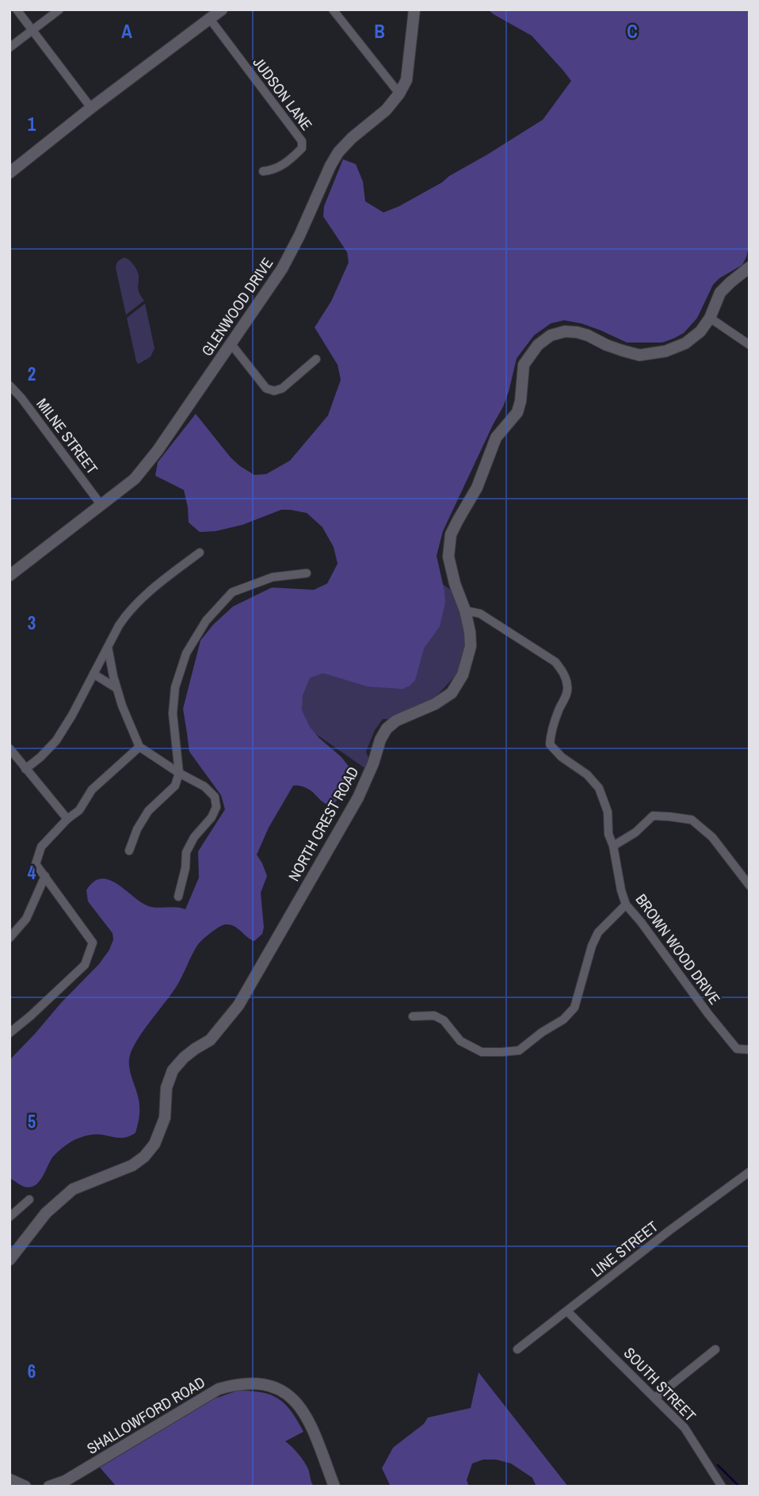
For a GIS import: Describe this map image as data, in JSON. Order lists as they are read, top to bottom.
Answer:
{
  "streets": {
    "street": [
      "JUDSON LANE",
      "GLENWOOD DRIVE",
      "MILNE STREET",
      "NORTH CREST ROAD",
      "BROWN WOOD DRIVE",
      "LINE STREET",
      "SOUTH STREET",
      "SHALLOWFORD ROAD"
    ]
  },
  "crossings": [
    ["GLENWOOD DRIVE", "MILNE STREET"],
    ["NORTH CREST ROAD", "BROWN WOOD DRIVE"],
    ["LINE STREET", "SOUTH STREET"]
  ],
  "grid": {
    "columns": ["A", "B", "C"],
    "rows": [
      "1",
      "2",
      "3",
      "4",
      "5",
      "6"
    ]
  }
}
